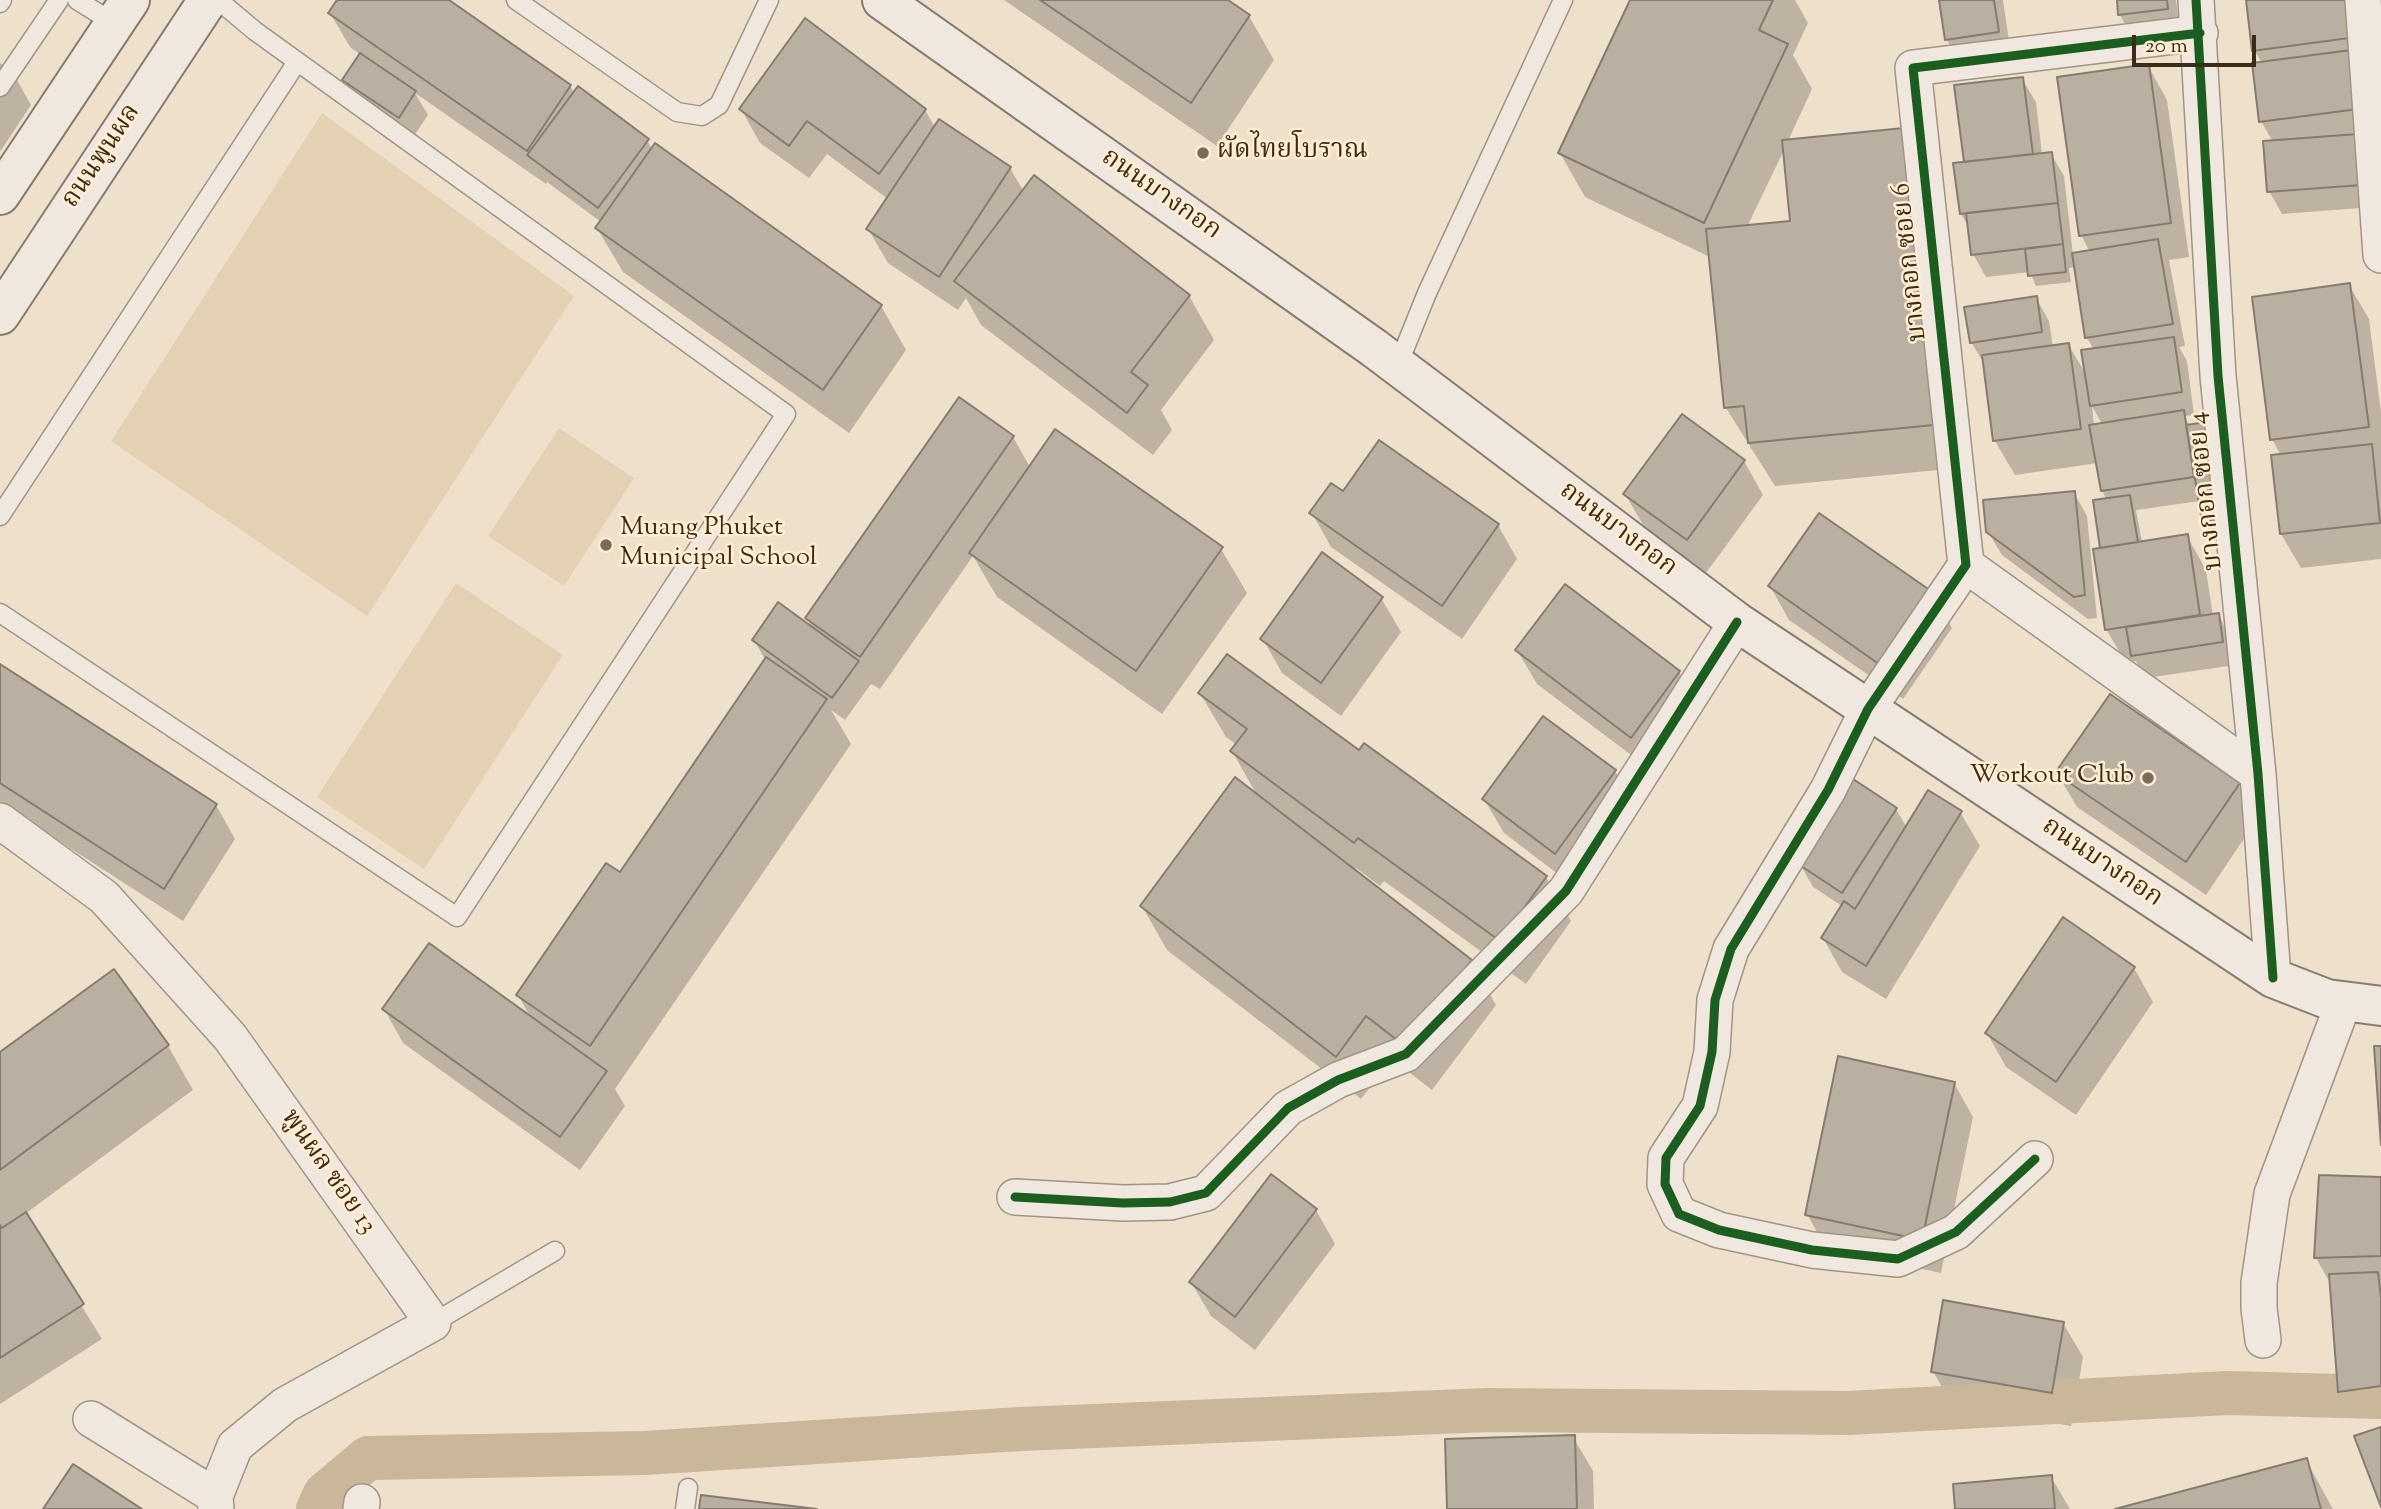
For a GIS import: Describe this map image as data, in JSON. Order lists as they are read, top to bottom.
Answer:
{
  "streets": {
    "main road": ["ถนนพูนผล", "ถนนบางกอก"],
    "street": ["บางกอก ซอย 6", "บางกอก ซอย 4", "พูนผล ซอย 13"]
  },
  "crossings": [
    ["ถนนบางกอก", "บางกอก ซอย 4"],
    ["บางกอก ซอย 6", "บางกอก ซอย 4"]
  ],
  "places": ["ผัดไทยโบราณ", "Muang Phuket Municipal School", "Workout Club"],
  "scale_bar": "20 m"
}
